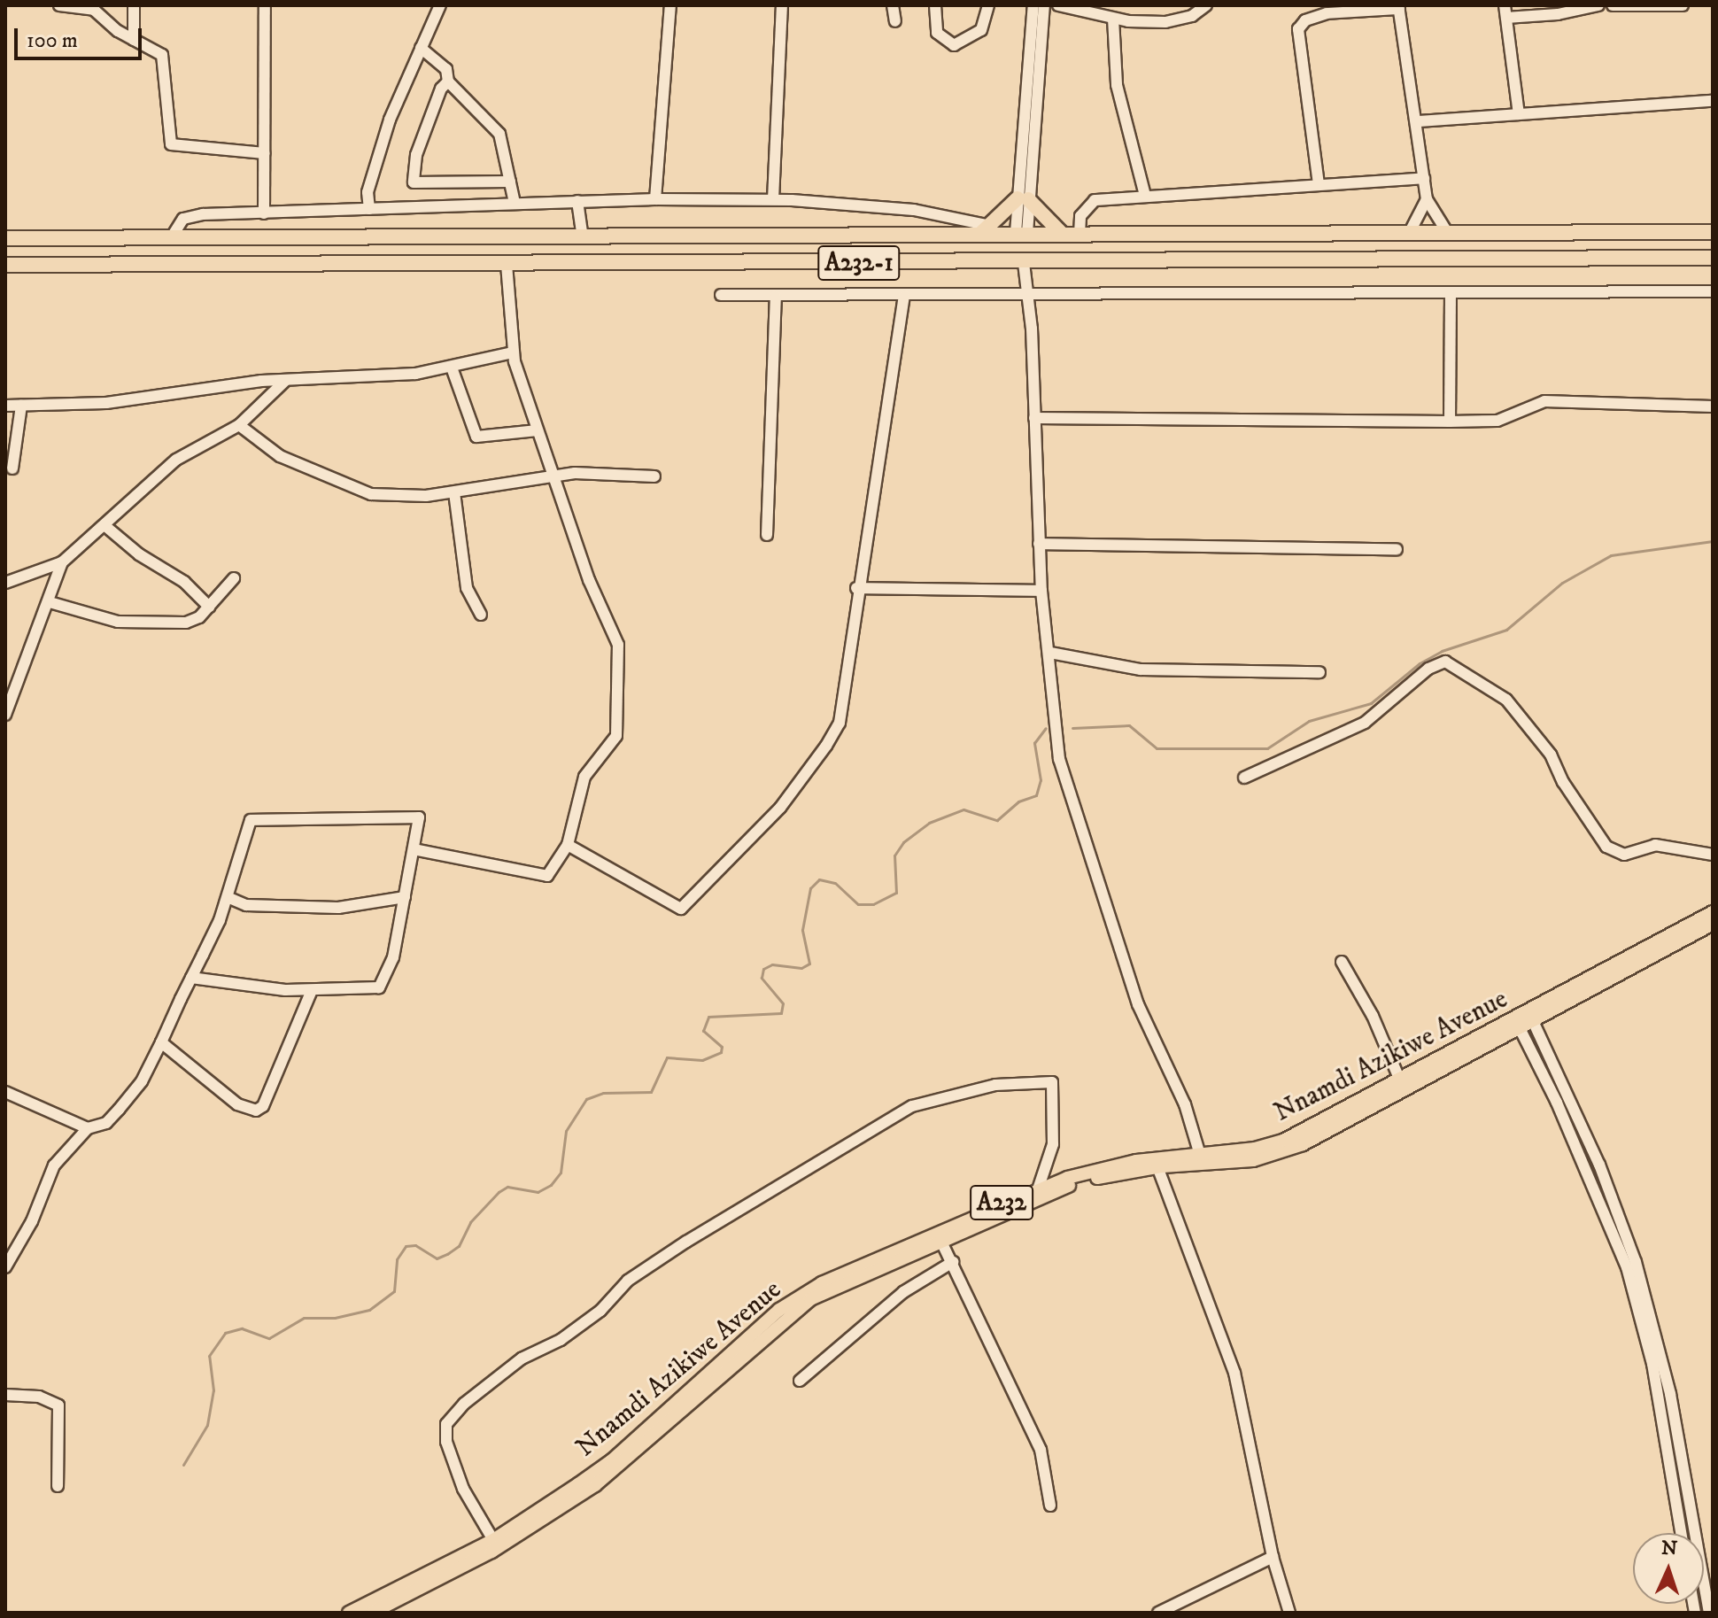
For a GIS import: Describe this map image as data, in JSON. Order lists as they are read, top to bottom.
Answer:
{
  "streets": {
    "highway": ["A232-1"],
    "main road": ["Nnamdi Azikiwe Avenue", "A232"]
  },
  "scale_bar": "100 m",
  "north": "top"
}
